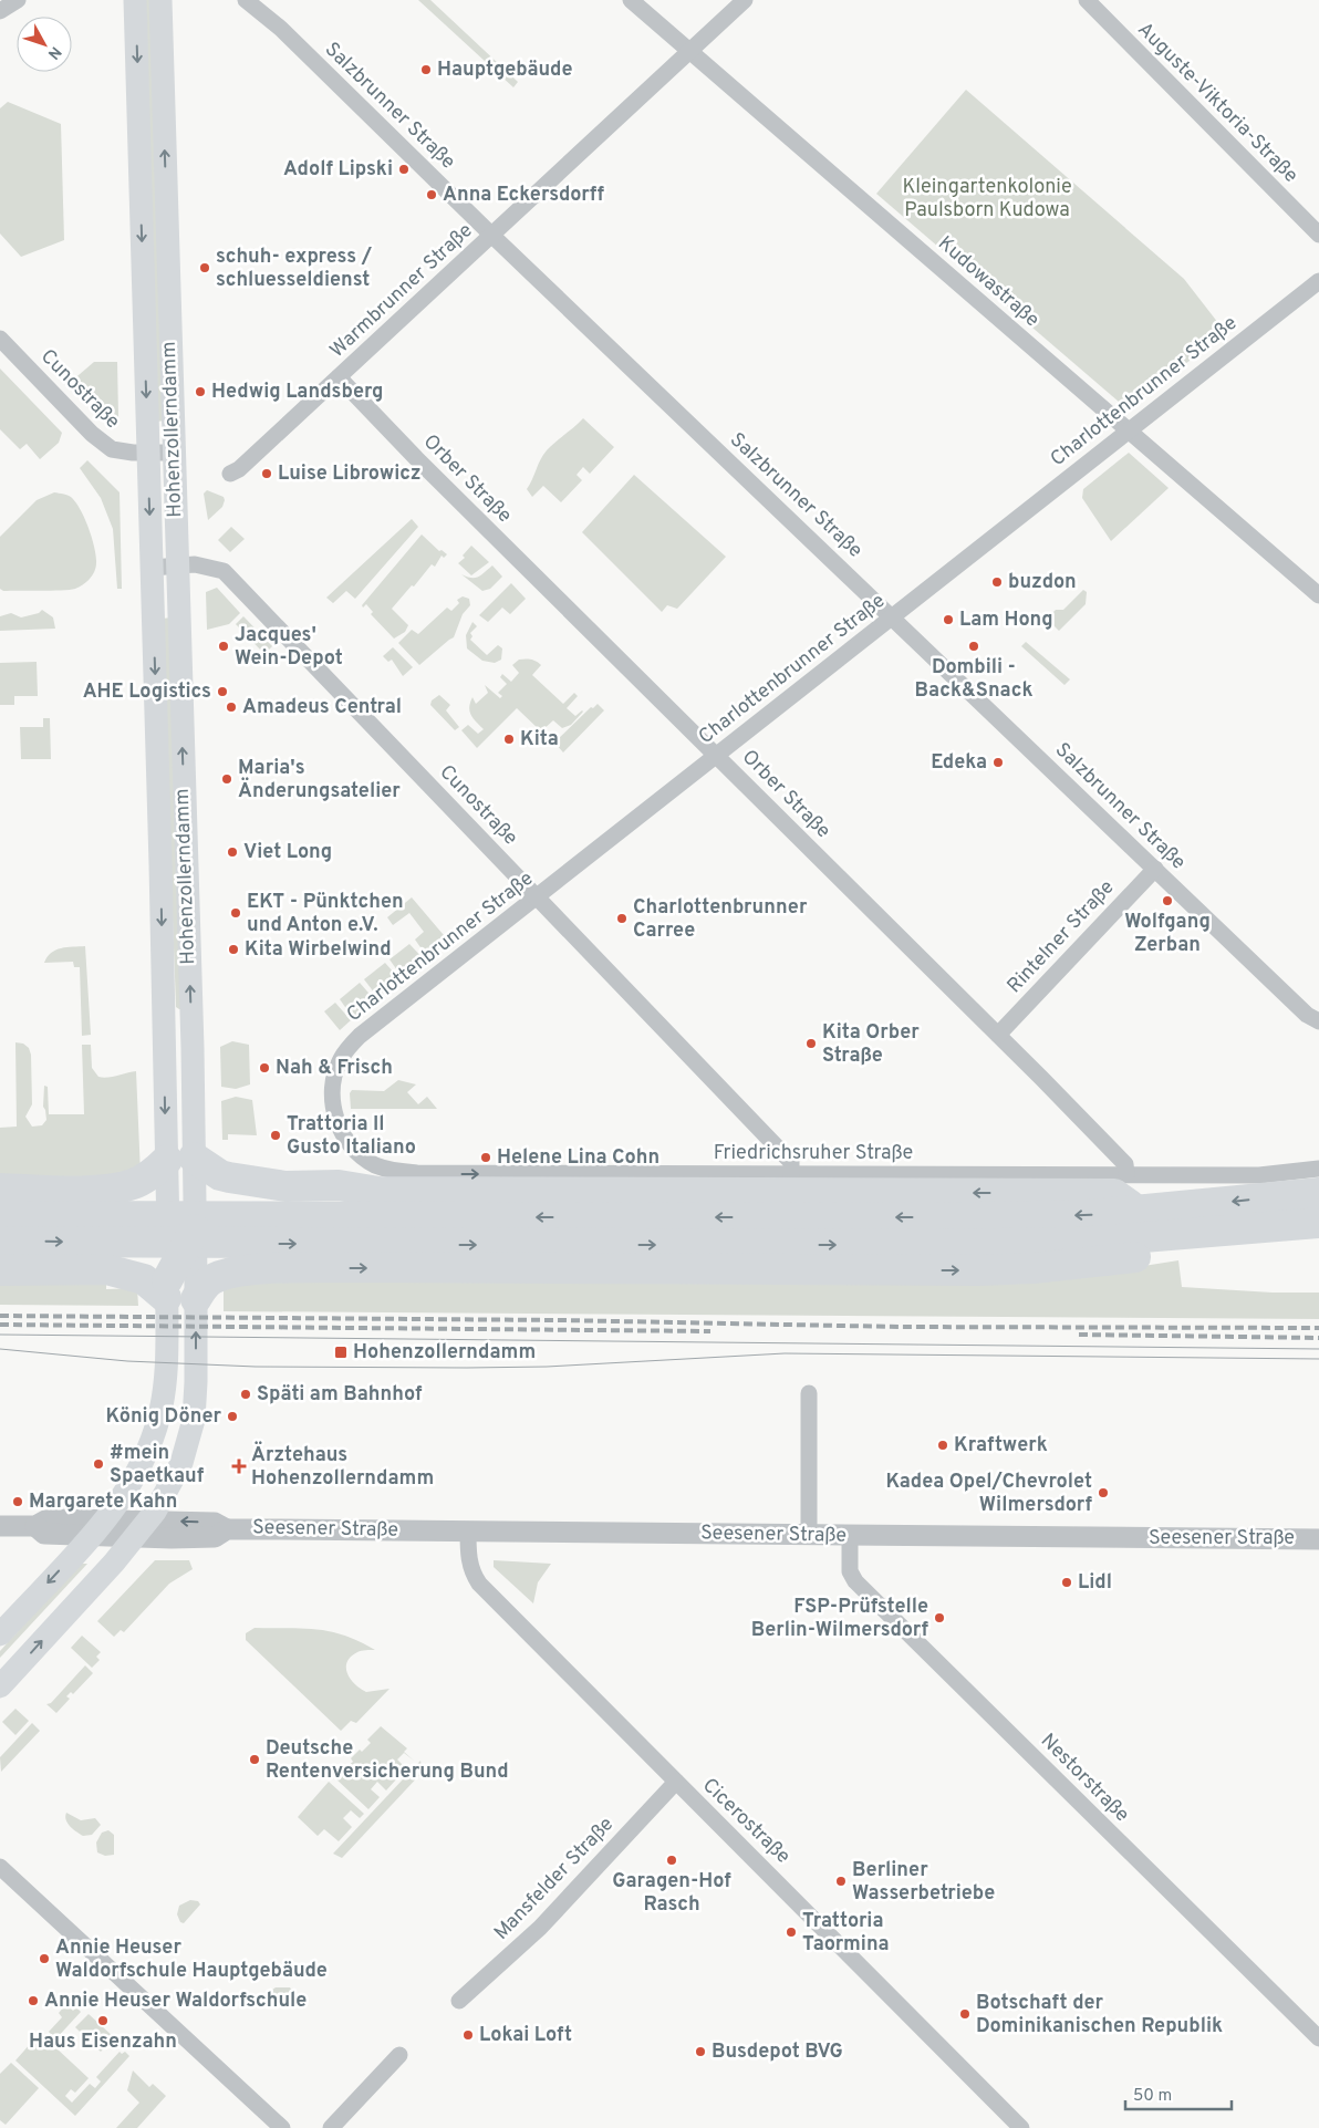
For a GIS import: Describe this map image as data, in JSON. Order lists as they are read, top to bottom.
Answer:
{
  "streets": {
    "main road": ["Hohenzollerndamm"],
    "street": [
      "Auguste-Viktoria-Straße",
      "Salzbrunner Straße",
      "Kudowastraße",
      "Warmbrunner Straße",
      "Cunostraße",
      "Charlottenbrunner Straße",
      "Orber Straße",
      "Rintelner Straße",
      "Friedrichsruher Straße",
      "Seesener Straße",
      "Nestorstraße",
      "Cicerostraße",
      "Mansfelder Straße"
    ]
  },
  "crossings": [
    ["Salzbrunner Straße", "Warmbrunner Straße"],
    ["Salzbrunner Straße", "Charlottenbrunner Straße"],
    ["Salzbrunner Straße", "Rintelner Straße"],
    ["Kudowastraße", "Warmbrunner Straße"],
    ["Kudowastraße", "Charlottenbrunner Straße"],
    ["Warmbrunner Straße", "Orber Straße"],
    ["Cunostraße", "Charlottenbrunner Straße"],
    ["Cunostraße", "Hohenzollerndamm"],
    ["Cunostraße", "Friedrichsruher Straße"],
    ["Charlottenbrunner Straße", "Orber Straße"],
    ["Charlottenbrunner Straße", "Friedrichsruher Straße"],
    ["Hohenzollerndamm", "Seesener Straße"],
    ["Orber Straße", "Rintelner Straße"],
    ["Orber Straße", "Friedrichsruher Straße"],
    ["Seesener Straße", "Nestorstraße"],
    ["Seesener Straße", "Cicerostraße"],
    ["Cicerostraße", "Mansfelder Straße"]
  ],
  "one_way": ["Friedrichsruher Straße"],
  "parks": ["Kleingartenkolonie Paulsborn Kudowa"],
  "places": {
    "other": [
      "Hauptgebäude",
      "Adolf Lipski",
      "Anna Eckersdorff",
      "schuh- express / schluesseldienst",
      "Hedwig Landsberg",
      "Luise Librowicz",
      "buzdon",
      "Lam Hong",
      "Jacques' Wein-Depot",
      "Dombili - Back&Snack",
      "AHE Logistics",
      "Amadeus Central",
      "Kita",
      "Edeka",
      "Maria's Änderungsatelier",
      "Viet Long",
      "Wolfgang Zerban",
      "EKT - Pünktchen und Anton e.V.",
      "Charlottenbrunner Carree",
      "Kita Wirbelwind",
      "Kita Orber Straße",
      "Nah & Frisch",
      "Trattoria Il Gusto Italiano",
      "Helene Lina Cohn",
      "Späti am Bahnhof",
      "König Döner",
      "Kraftwerk",
      "#mein Spaetkauf",
      "Kadea Opel/Chevrolet Wilmersdorf",
      "Margarete Kahn",
      "Lidl",
      "FSP-Prüfstelle Berlin-Wilmersdorf",
      "Deutsche Rentenversicherung Bund",
      "Garagen-Hof Rasch",
      "Berliner Wasserbetriebe",
      "Trattoria Taormina",
      "Annie Heuser Waldorfschule Hauptgebäude",
      "Annie Heuser Waldorfschule",
      "Botschaft der Dominikanischen Republik",
      "Haus Eisenzahn",
      "Lokai Loft",
      "Busdepot BVG"
    ],
    "transit": ["Hohenzollerndamm"],
    "health": ["Ärztehaus Hohenzollerndamm"]
  },
  "scale_bar": "50 m",
  "north": "bottom right"
}
